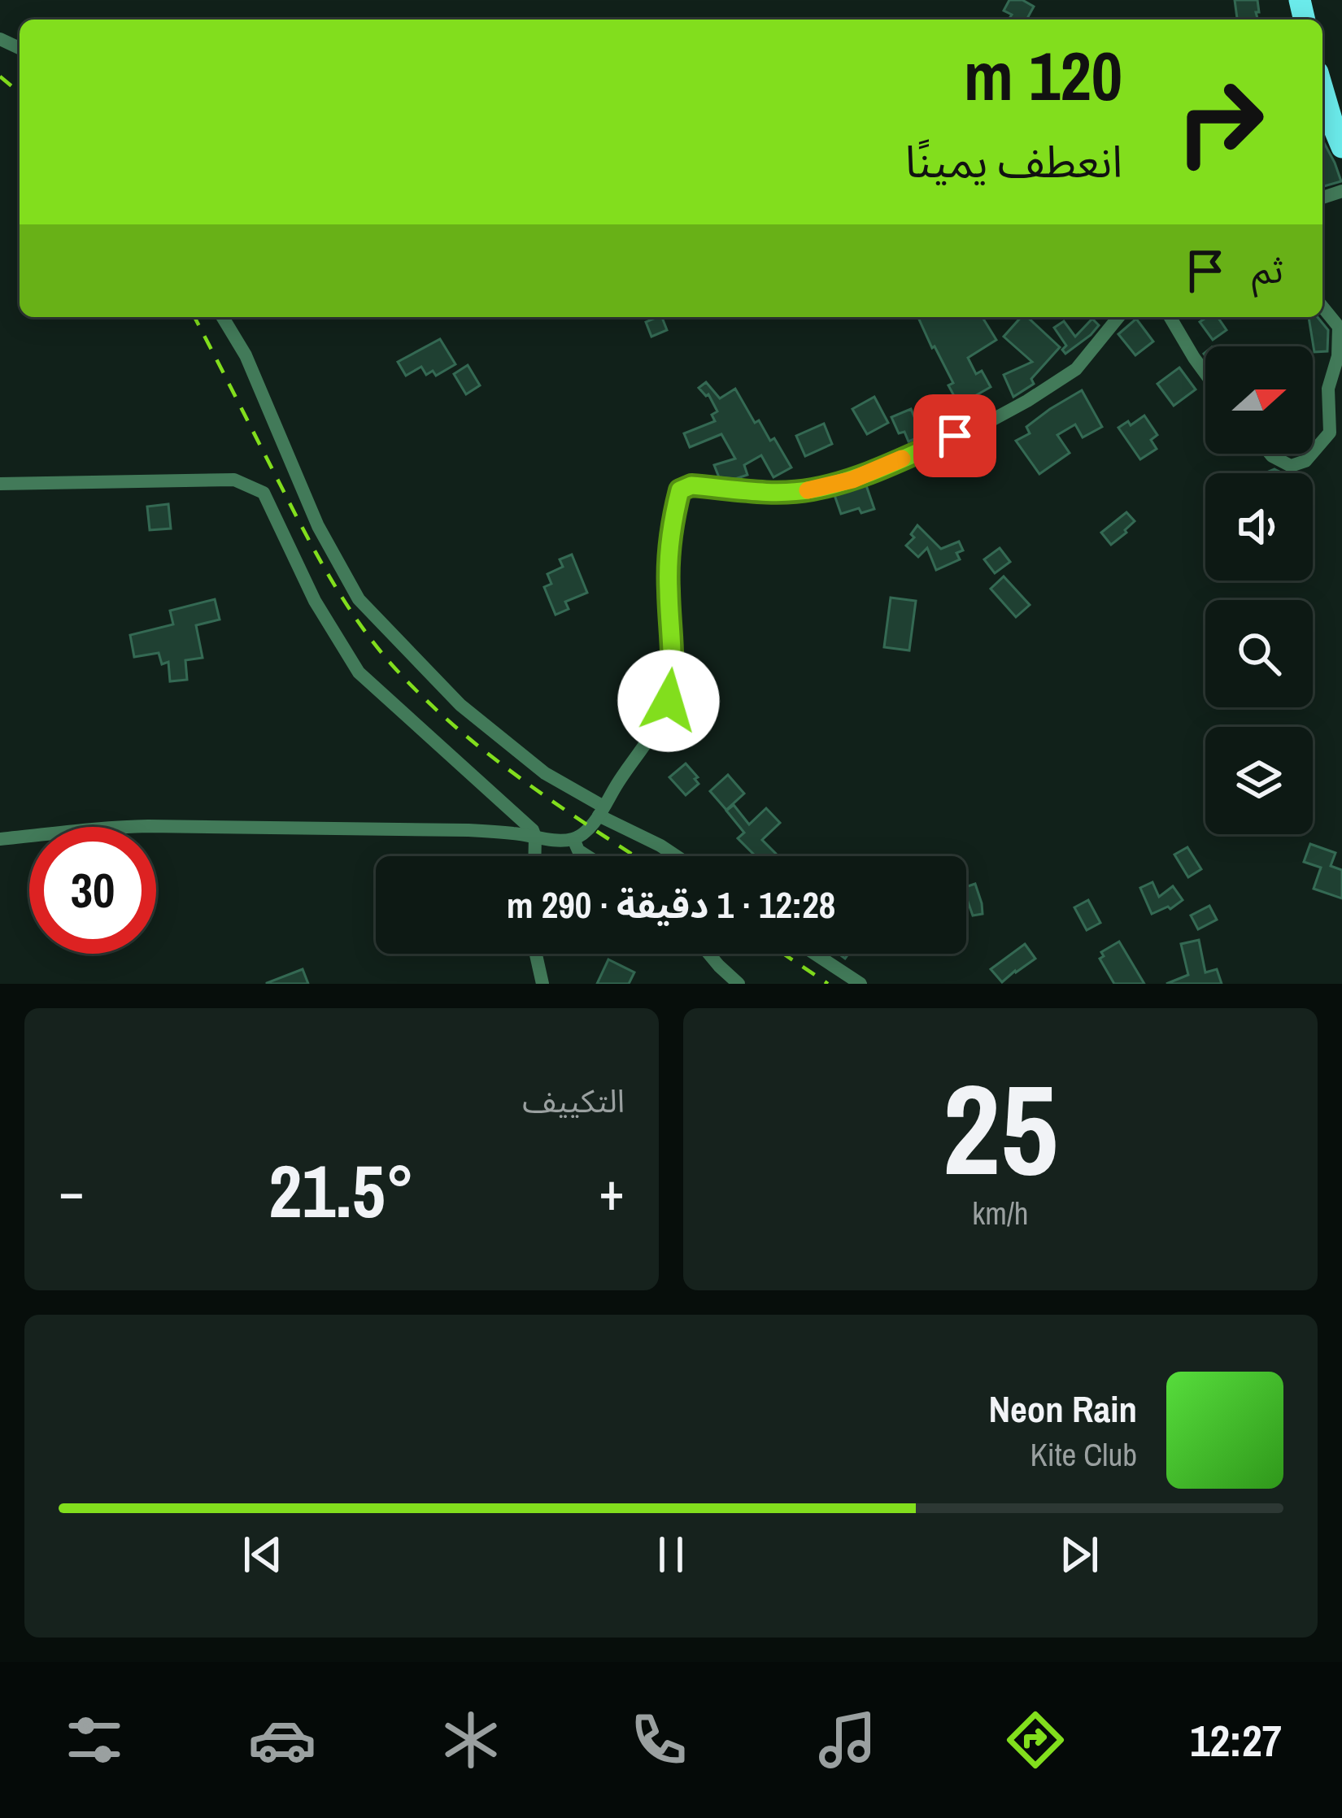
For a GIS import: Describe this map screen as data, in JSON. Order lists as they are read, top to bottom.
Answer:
{
  "north": "right",
  "page": {
    "turn": ["120 m", "انعطف يمينًا"],
    "then": "ثم",
    "limit": "30",
    "trip": "12:28 · 1 دقيقة · 290 m",
    "tile": [
      ["25", "km/h"],
      "التكييف"
    ],
    "heat": ["−", "21.5°", "+"],
    "song": ["Neon Rain", "Kite Club"],
    "tabs": "12:27"
  }
}
